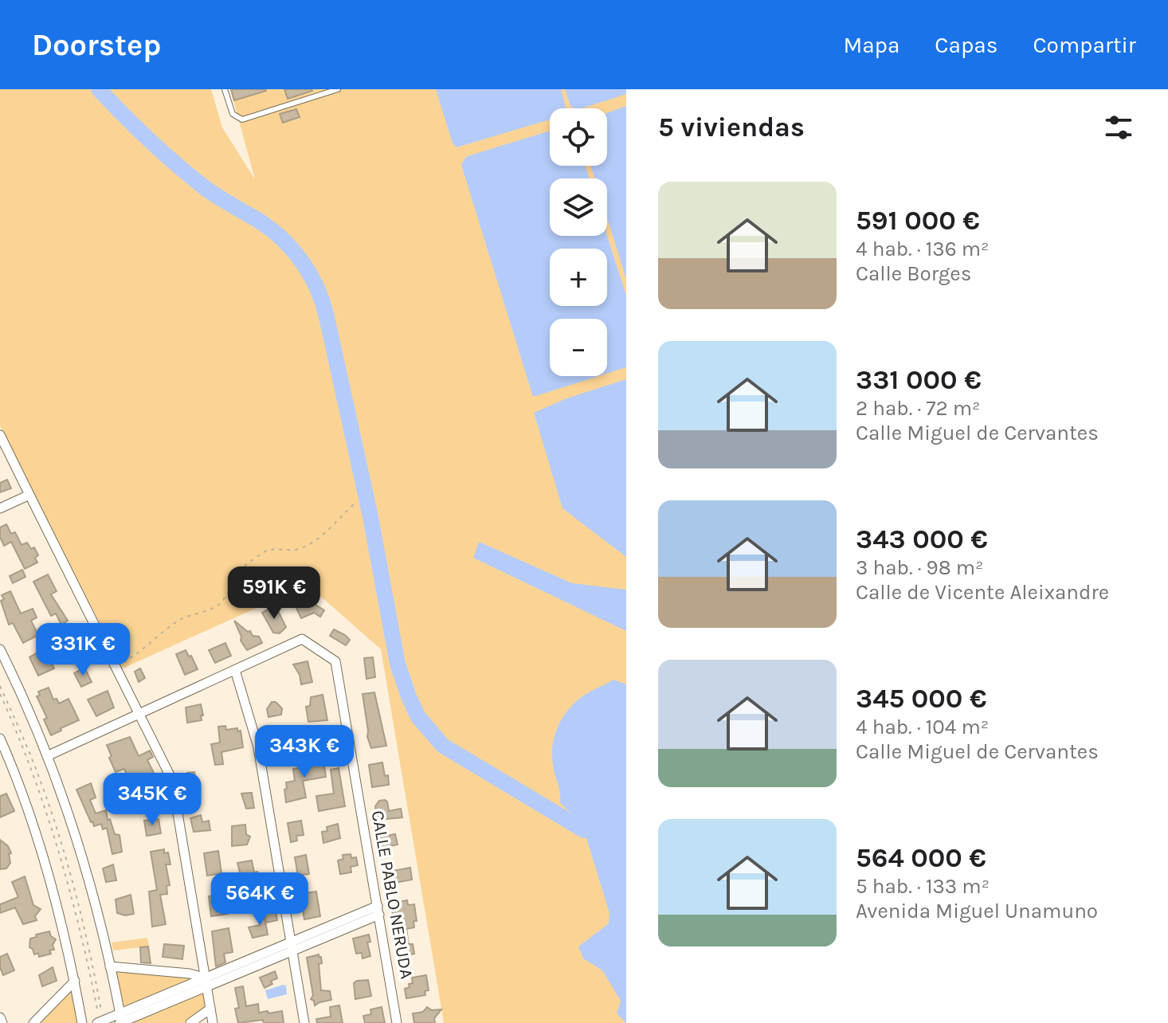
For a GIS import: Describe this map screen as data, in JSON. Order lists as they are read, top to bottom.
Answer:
{
  "streets": {
    "street": ["CALLE PABLO NERUDA"]
  },
  "page": {
    "header": "Doorstep",
    "nav": ["Mapa", "Capas", "Compartir"],
    "heading": "5 viviendas",
    "map_buttons": ["+", "−"],
    "list": [
      {
        "name": "591 000 €",
        "note": "4 hab. · 136 m² · Calle Borges"
      },
      {
        "name": "331 000 €",
        "note": "2 hab. · 72 m² · Calle Miguel de Cervantes"
      },
      {
        "name": "343 000 €",
        "note": "3 hab. · 98 m² · Calle de Vicente Aleixandre"
      },
      {
        "name": "345 000 €",
        "note": "4 hab. · 104 m² · Calle Miguel de Cervantes"
      },
      {
        "name": "564 000 €",
        "note": "5 hab. · 133 m² · Avenida Miguel Unamuno"
      }
    ],
    "price": [
      "591K €",
      "331K €",
      "343K €",
      "345K €",
      "564K €"
    ]
  }
}
